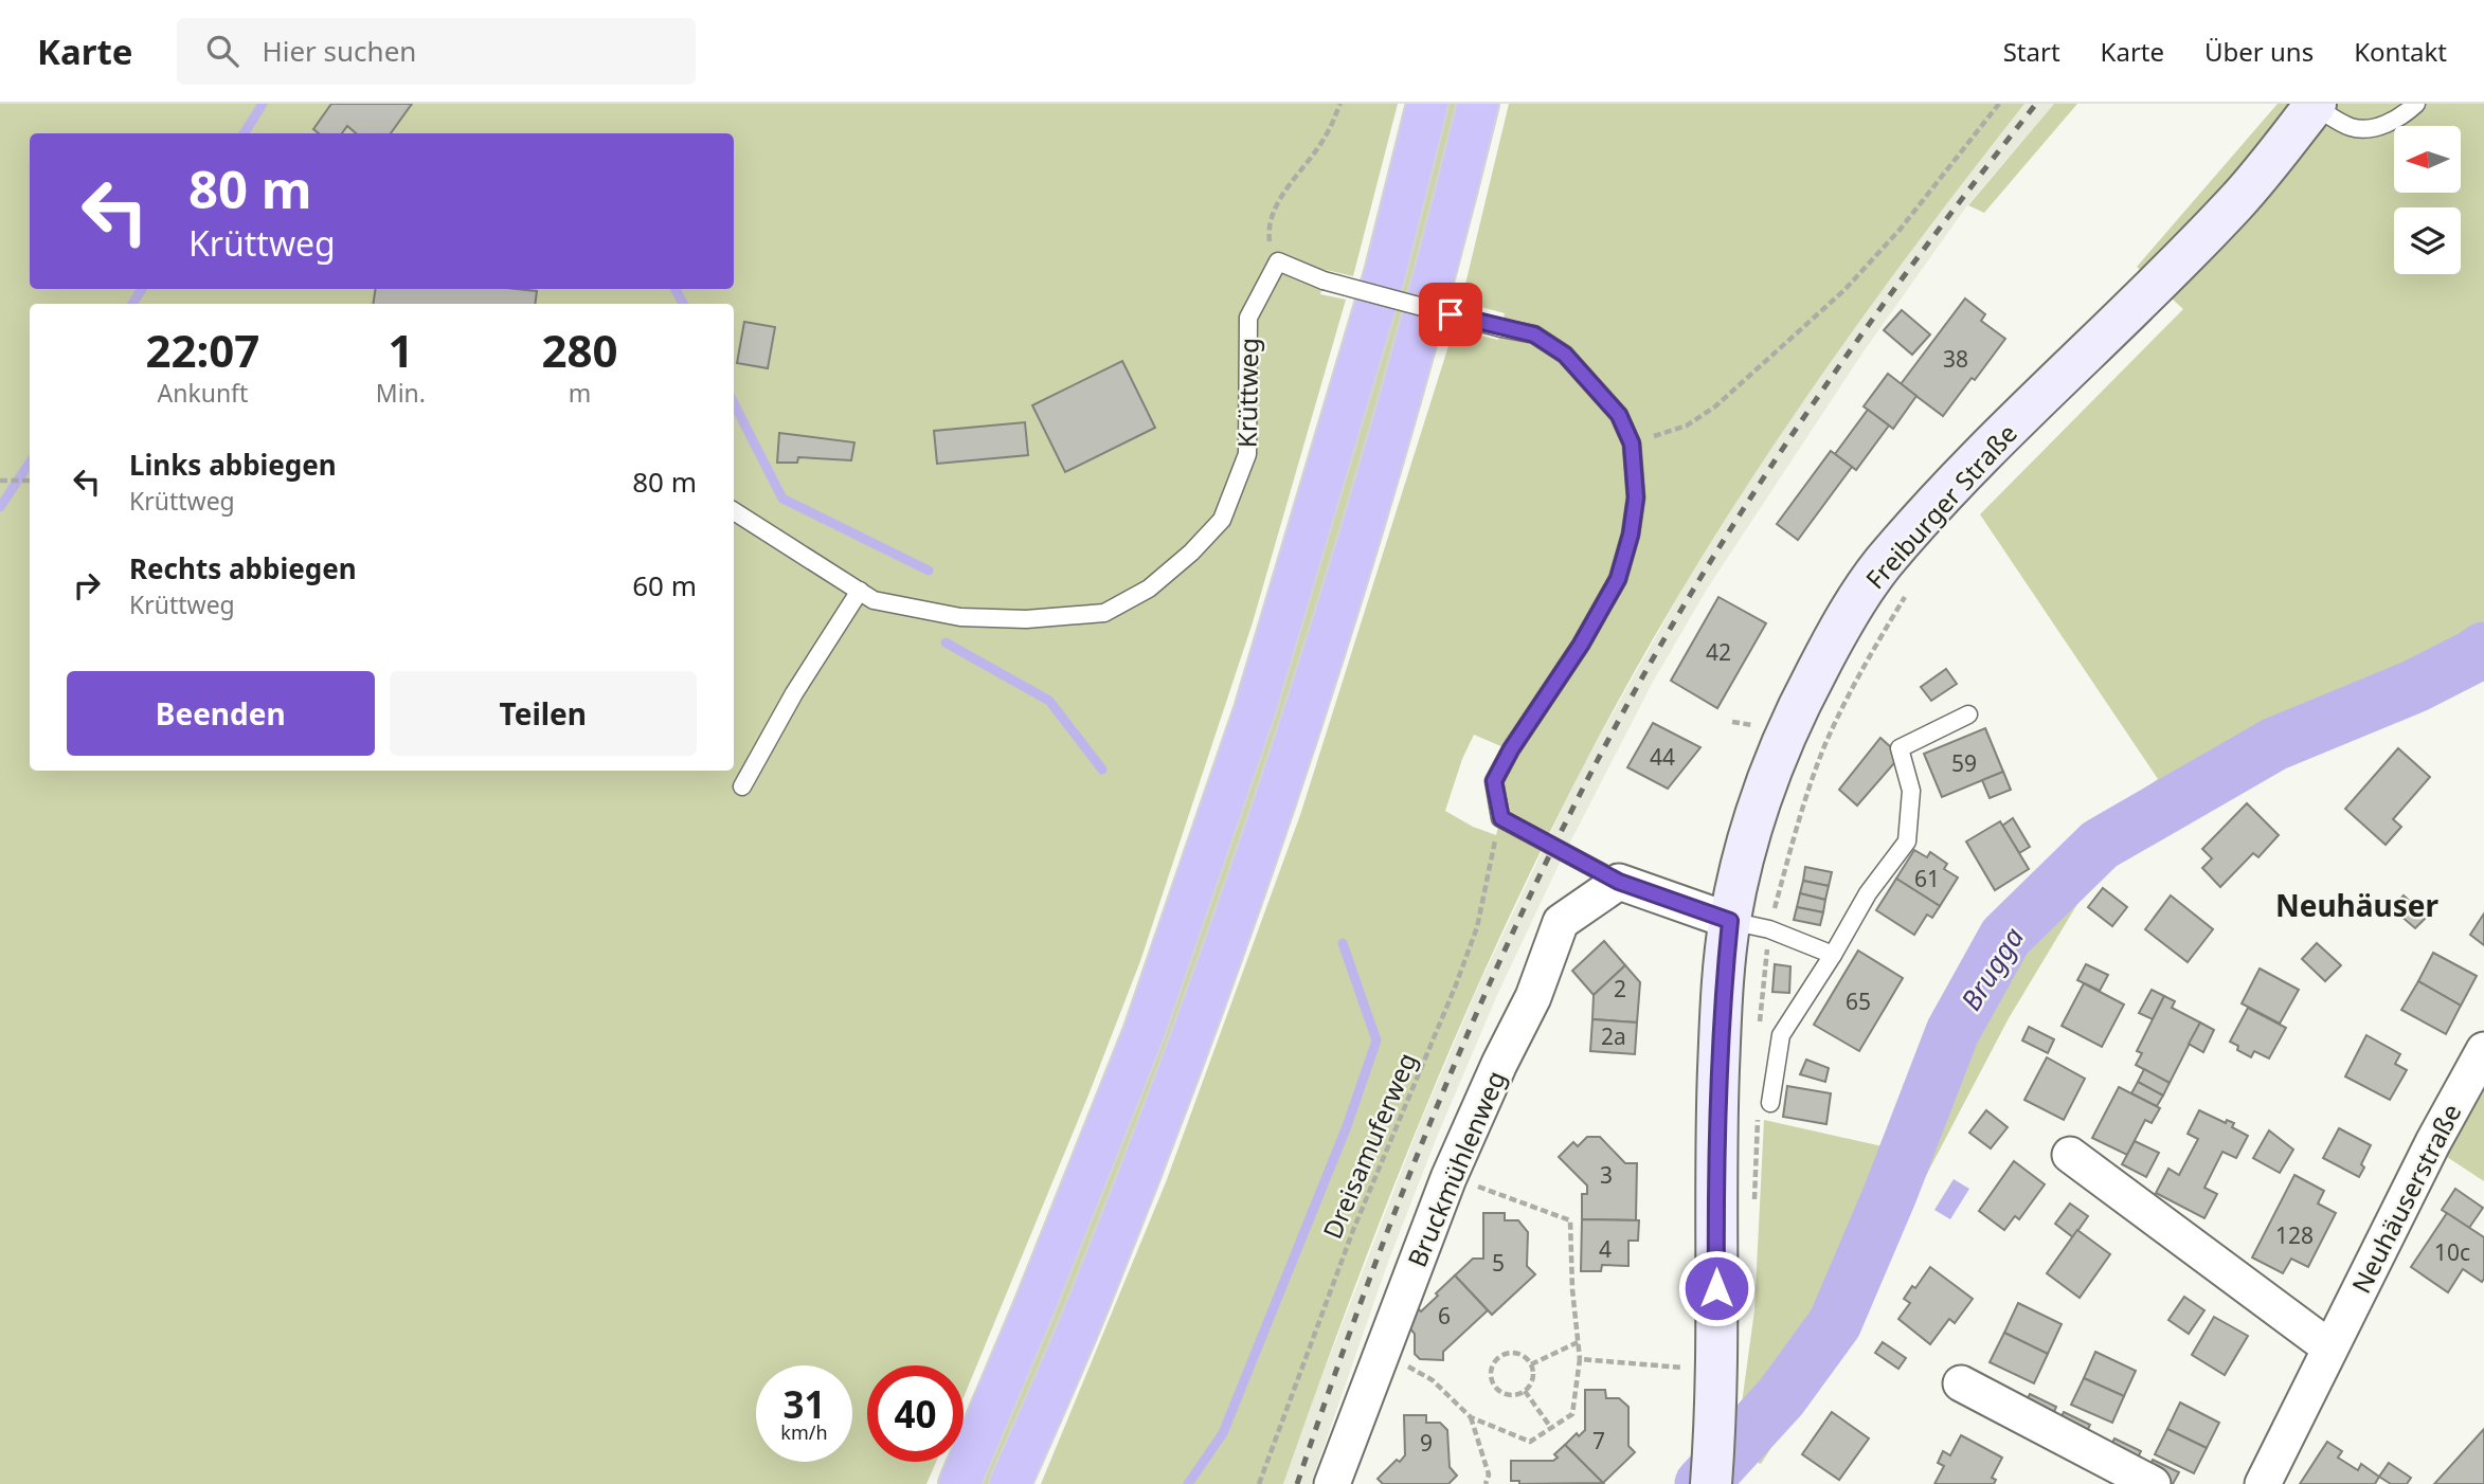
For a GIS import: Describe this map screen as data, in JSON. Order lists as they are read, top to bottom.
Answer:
{
  "streets": {
    "street": ["Freiburger Straße", "Bruckmühlenweg", "Neuhäuserstraße"],
    "lane": ["Krüttweg"],
    "path": ["Dreisamuferweg"]
  },
  "districts": ["Neuhäuser"],
  "water": ["Brugga"],
  "house_numbers": [
    "38",
    "42",
    "44",
    "59",
    "61",
    "2",
    "65",
    "2a",
    "3",
    "128",
    "4",
    "10c",
    "5",
    "6",
    "7",
    "9"
  ],
  "north": "left",
  "page": {
    "header": "Karte",
    "search": "Hier suchen",
    "nav": [
      "Start",
      "Karte",
      "Über uns",
      "Kontakt"
    ],
    "turn": ["80 m", "Krüttweg"],
    "eta": [
      "22:07",
      "Ankunft",
      "1",
      "Min.",
      "280",
      "m"
    ],
    "list": [
      {
        "name": "Links abbiegen",
        "note": "Krüttweg",
        "value": "80 m"
      },
      {
        "name": "Rechts abbiegen",
        "note": "Krüttweg",
        "value": "60 m"
      }
    ],
    "buttons": ["Beenden", "Teilen"],
    "speed": "31 km/h",
    "limit": "40"
  }
}
